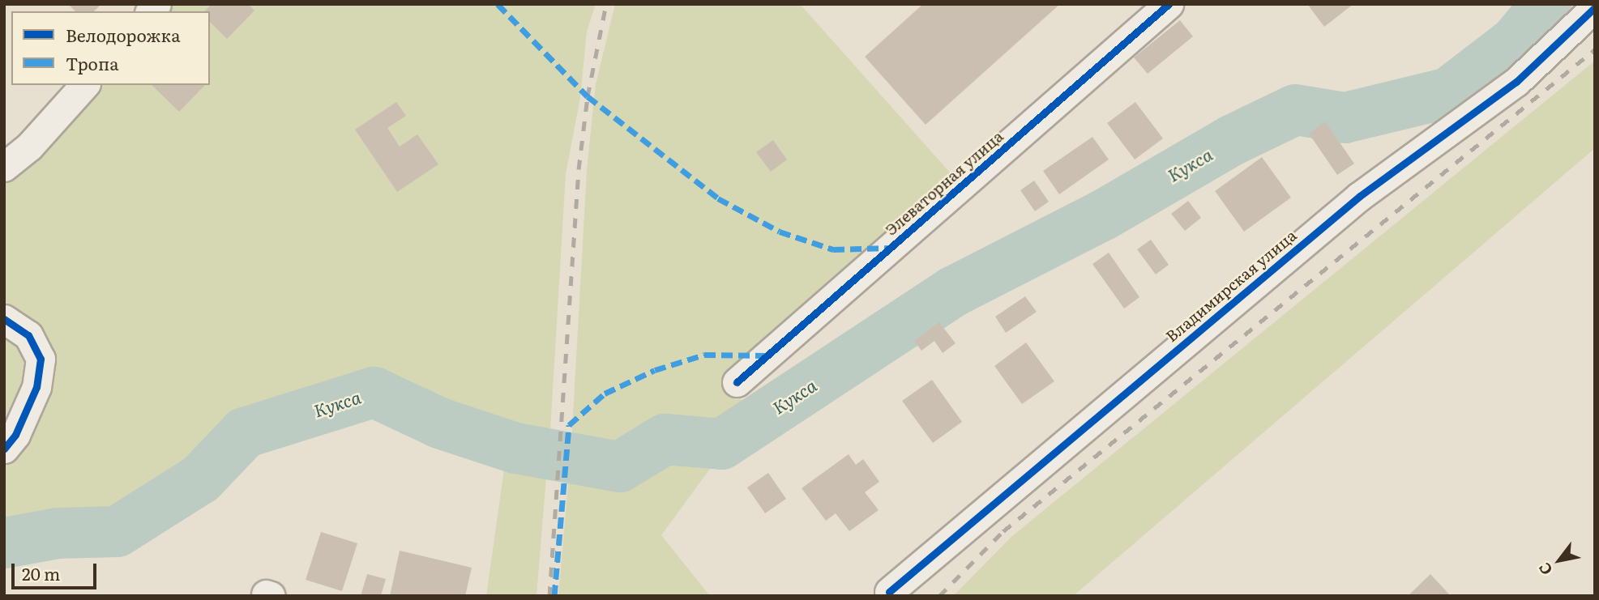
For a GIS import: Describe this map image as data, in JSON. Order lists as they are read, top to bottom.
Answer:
{
  "streets": {
    "street": ["Элеваторная улица", "Владимирская улица"]
  },
  "water": ["Кукса"],
  "legend": ["Велодорожка", "Тропа"],
  "scale_bar": "20 m",
  "north": "bottom left"
}
